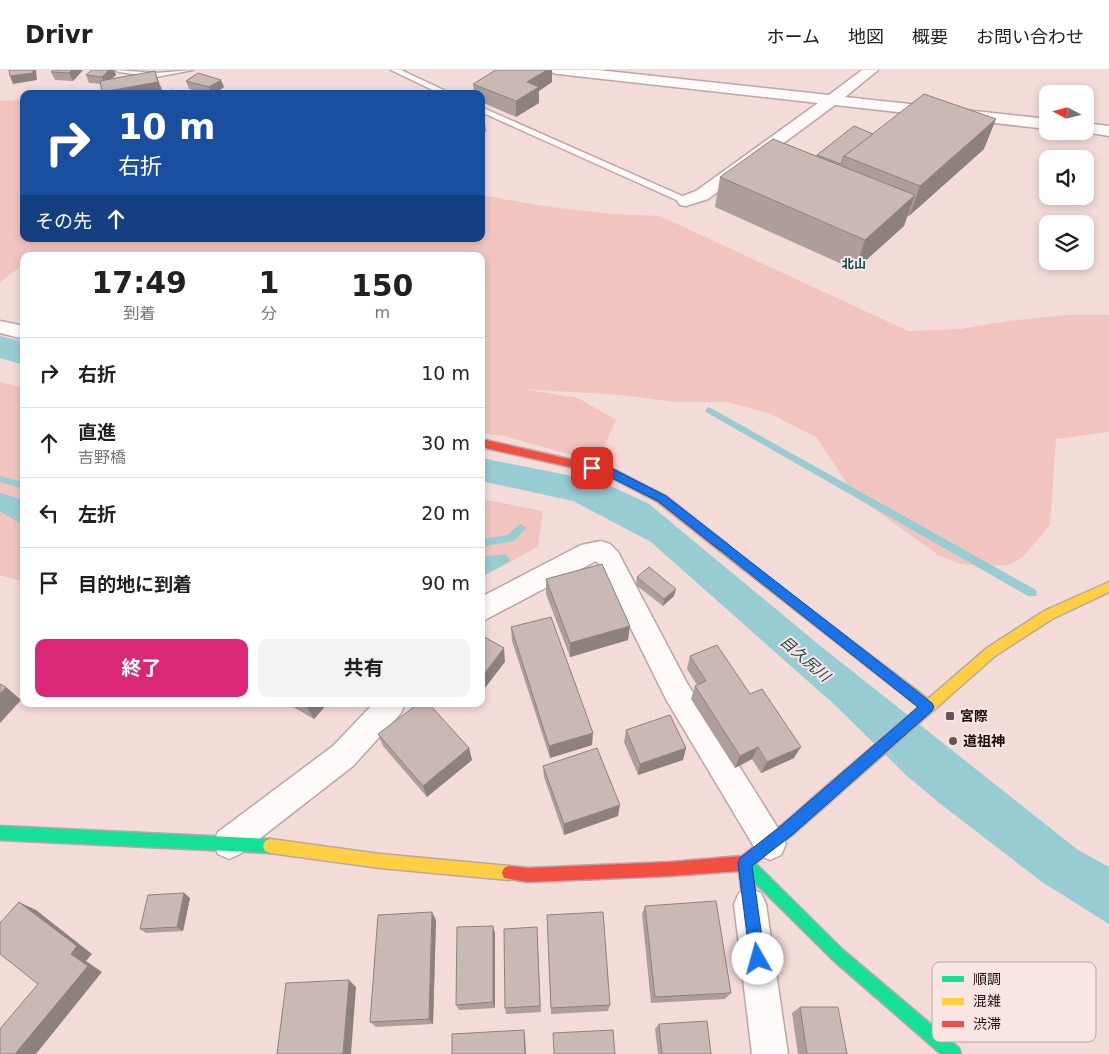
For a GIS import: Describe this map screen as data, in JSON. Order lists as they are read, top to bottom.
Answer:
{
  "districts": ["北山"],
  "water": ["目久尻川"],
  "places": {
    "transit": ["宮際"],
    "other": ["道祖神"]
  },
  "legend": ["順調", "混雑", "渋滞"],
  "north": "left",
  "page": {
    "header": "Drivr",
    "nav": [
      "ホーム",
      "地図",
      "概要",
      "お問い合わせ"
    ],
    "turn": ["10 m", "右折"],
    "then": "その先",
    "eta": [
      "17:49",
      "到着",
      "1",
      "分",
      "150",
      "m"
    ],
    "list": [
      {
        "name": "右折",
        "value": "10 m"
      },
      {
        "name": "直進",
        "note": "吉野橋",
        "value": "30 m"
      },
      {
        "name": "左折",
        "value": "20 m"
      },
      {
        "name": "目的地に到着",
        "value": "90 m"
      }
    ],
    "buttons": ["終了", "共有"]
  }
}
